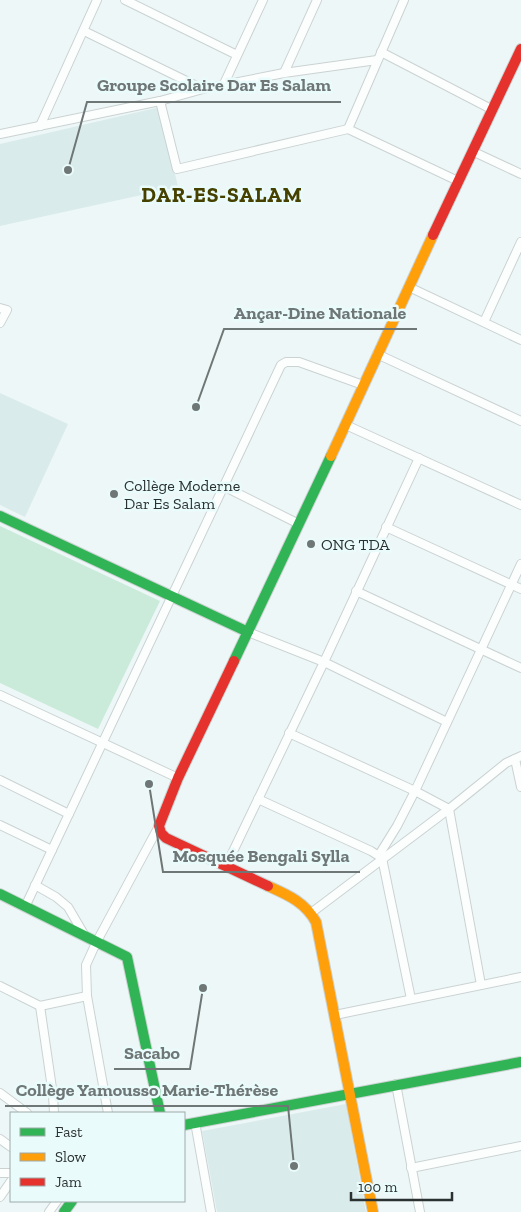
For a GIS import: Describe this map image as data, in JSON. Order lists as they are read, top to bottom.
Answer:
{
  "districts": ["DAR-ES-SALAM"],
  "places": [
    "Groupe Scolaire Dar Es Salam",
    "Ançar-Dine Nationale",
    "Collège Moderne Dar Es Salam",
    "ONG TDA",
    "Mosquée Bengali Sylla",
    "Sacabo",
    "Collège Yamousso Marie-Thérèse"
  ],
  "legend": ["Fast", "Slow", "Jam"],
  "scale_bar": "100 m"
}
